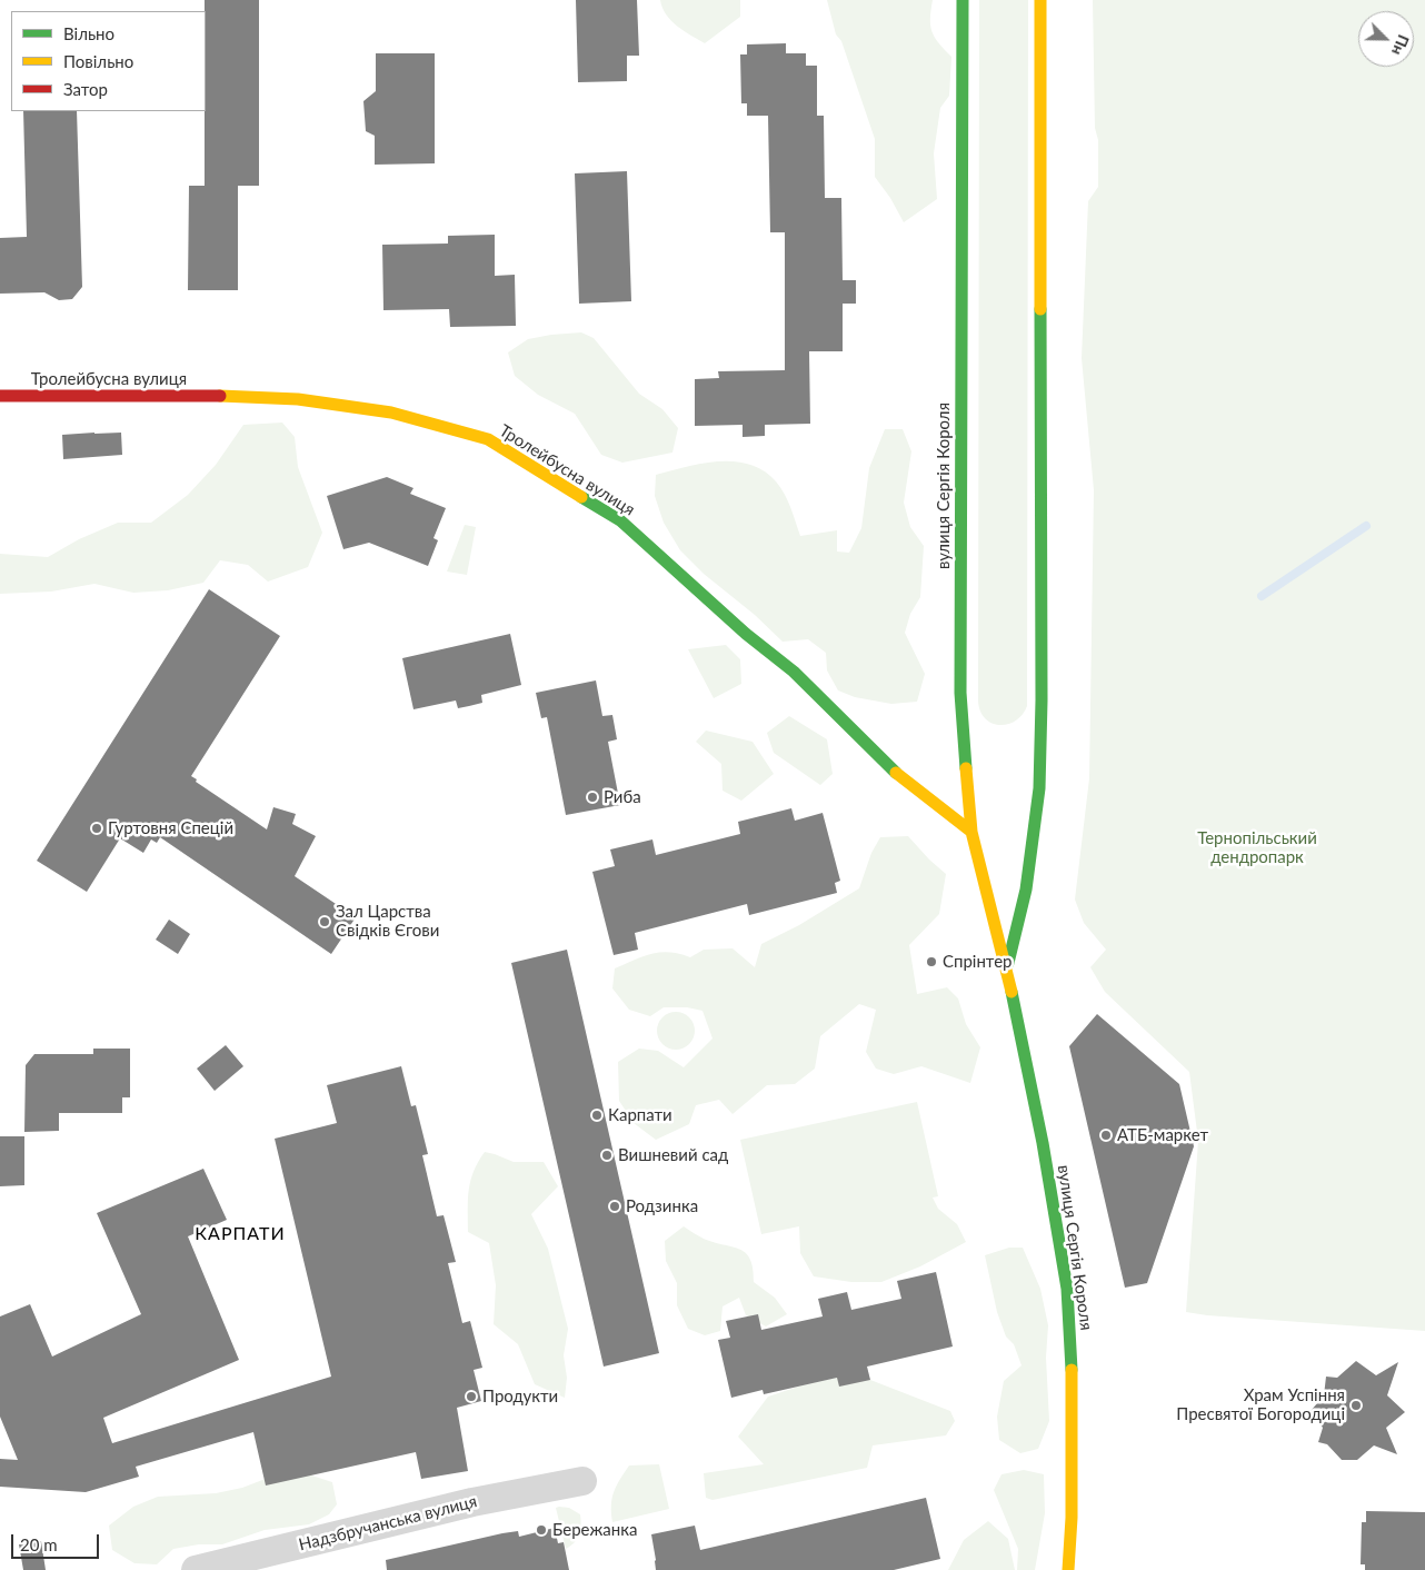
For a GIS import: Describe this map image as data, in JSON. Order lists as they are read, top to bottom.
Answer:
{
  "streets": {
    "main road": ["Тролейбусна вулиця", "вулиця Сергія Короля"],
    "street": ["Надзбручанська вулиця"]
  },
  "crossings": [
    ["Тролейбусна вулиця", "вулиця Сергія Короля"]
  ],
  "districts": ["КАРПАТИ"],
  "parks": ["Тернопільський дендропарк"],
  "places": [
    "Риба",
    "Гуртовня Спецій",
    "Зал Царства Свідків Єгови",
    "Спрінтер",
    "Карпати",
    "АТБ-маркет",
    "Вишневий сад",
    "Родзинка",
    "Продукти",
    "Храм Успіння Пресвятої Богородиці",
    "Бережанка"
  ],
  "legend": ["Вільно", "Повільно", "Затор"],
  "scale_bar": "20 m",
  "north": "bottom right"
}
